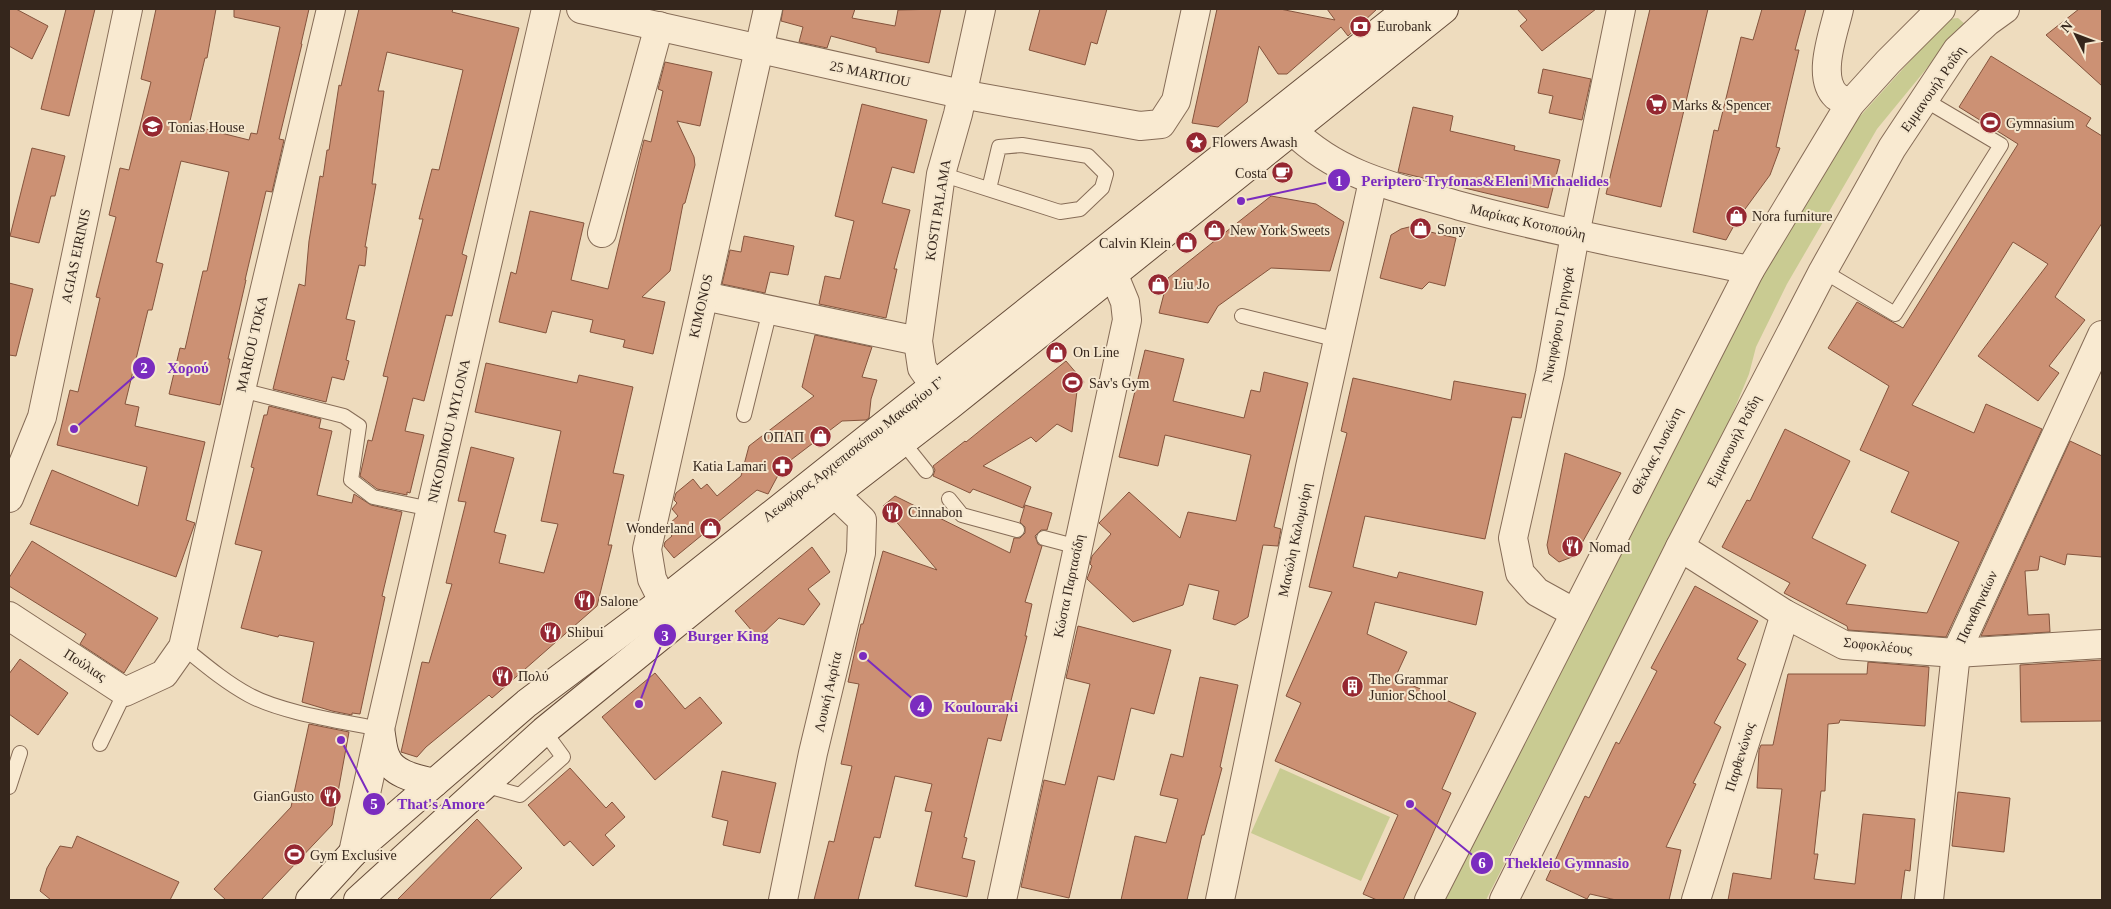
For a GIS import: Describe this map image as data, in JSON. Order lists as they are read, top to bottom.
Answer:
{
  "streets": {
    "street": [
      "25 MARTIOU",
      "Εμμανουήλ Ροΐδη",
      "KOSTI PALAMA",
      "Μαρίκας Κοτοπούλη",
      "AGIAS EIRINIS",
      "KIMONOS",
      "Νικηφόρου Γρηγορά",
      "MARIOU TOKA",
      "NIKODIMOU MYLONA",
      "Λεωφόρος Αρχιεπισκόπου Μακαρίου Γ’",
      "Θέκλας Λυσιώτη",
      "Μανώλη Καλομοίρη",
      "Κώστα Παρτασίδη",
      "Παναθηναίων",
      "Σοφοκλέους",
      "Πούλιας",
      "Λουκή Ακρίτα",
      "Παρθενώνος"
    ]
  },
  "crossings": [
    ["25 MARTIOU", "KOSTI PALAMA"],
    ["25 MARTIOU", "KIMONOS"],
    ["Εμμανουήλ Ροΐδη", "Σοφοκλέους"],
    ["KOSTI PALAMA", "Λεωφόρος Αρχιεπισκόπου Μακαρίου Γ’"],
    ["Μαρίκας Κοτοπούλη", "Νικηφόρου Γρηγορά"],
    ["Μαρίκας Κοτοπούλη", "Λεωφόρος Αρχιεπισκόπου Μακαρίου Γ’"],
    ["Μαρίκας Κοτοπούλη", "Θέκλας Λυσιώτη"],
    ["Μαρίκας Κοτοπούλη", "Μανώλη Καλομοίρη"],
    ["KIMONOS", "Λεωφόρος Αρχιεπισκόπου Μακαρίου Γ’"],
    ["Νικηφόρου Γρηγορά", "Θέκλας Λυσιώτη"],
    ["MARIOU TOKA", "Πούλιας"],
    ["NIKODIMOU MYLONA", "Λεωφόρος Αρχιεπισκόπου Μακαρίου Γ’"],
    ["Λεωφόρος Αρχιεπισκόπου Μακαρίου Γ’", "Κώστα Παρτασίδη"],
    ["Λεωφόρος Αρχιεπισκόπου Μακαρίου Γ’", "Λουκή Ακρίτα"],
    ["Παναθηναίων", "Σοφοκλέους"],
    ["Σοφοκλέους", "Παρθενώνος"]
  ],
  "places": {
    "bank": ["Eurobank"],
    "supermarket": ["Marks & Spencer"],
    "sports": ["Gymnasium", "Sav's Gym", "Gym Exclusive"],
    "school or university": ["Tonias House"],
    "place": ["Flowers Awash"],
    "cafe": ["Costa"],
    "other": [
      "Periptero Tryfonas&Eleni Michaelides",
      "Χορού",
      "Koulouraki",
      "Burger King",
      "That's Amore",
      "Thekleio Gymnasio"
    ],
    "shop": [
      "Nora furniture",
      "Sony",
      "New York Sweets",
      "Calvin Klein",
      "Liu Jo",
      "On Line",
      "ΟΠΑΠ",
      "Wonderland"
    ],
    "pharmacy": ["Katia Lamari"],
    "restaurant": [
      "Cinnabon",
      "Nomad",
      "Salone",
      "Shibui",
      "Πολύ",
      "GianGusto"
    ],
    "building": ["The Grammar Junior School"]
  },
  "north": "top left"
}
